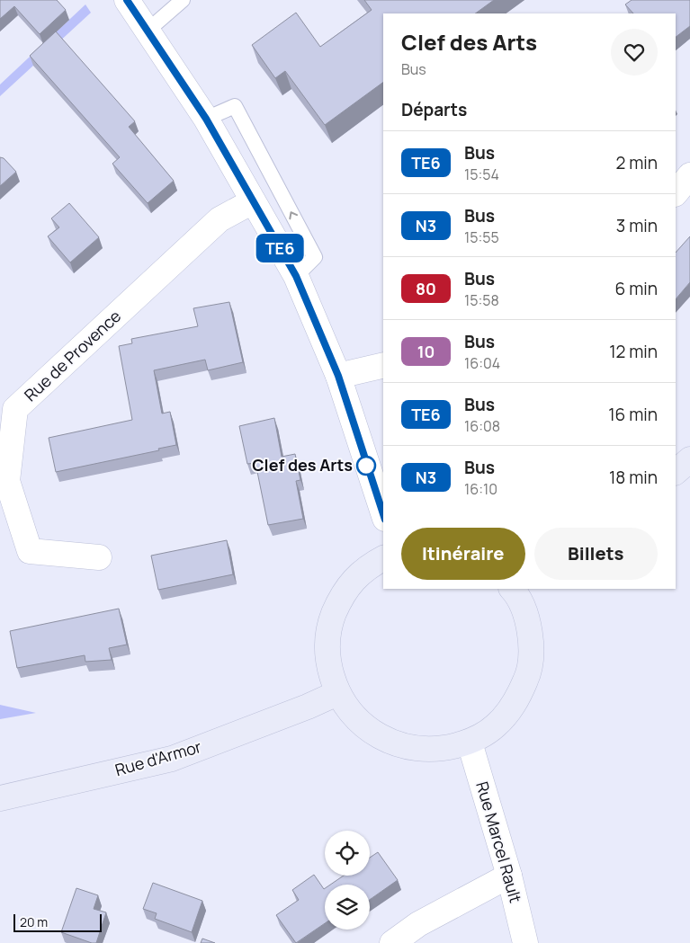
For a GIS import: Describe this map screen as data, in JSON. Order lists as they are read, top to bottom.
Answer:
{
  "streets": {
    "main road": ["Rue d'Armor"],
    "street": ["Rue de Provence", "Rue Marcel Rault"]
  },
  "places": ["Clef des Arts"],
  "lines": ["bus line TE6"],
  "scale_bar": "20 m",
  "page": {
    "on_map": "TE6",
    "heading": [
      ["Clef des Arts", "Bus"],
      "Départs"
    ],
    "list": [
      {
        "mark": "TE6",
        "name": "Bus",
        "note": "15:54",
        "value": "2 min"
      },
      {
        "mark": "N3",
        "name": "Bus",
        "note": "15:55",
        "value": "3 min"
      },
      {
        "mark": "80",
        "name": "Bus",
        "note": "15:58",
        "value": "6 min"
      },
      {
        "mark": "10",
        "name": "Bus",
        "note": "16:04",
        "value": "12 min"
      },
      {
        "mark": "TE6",
        "name": "Bus",
        "note": "16:08",
        "value": "16 min"
      },
      {
        "mark": "N3",
        "name": "Bus",
        "note": "16:10",
        "value": "18 min"
      }
    ],
    "buttons": ["Itinéraire", "Billets"],
    "scale": "20 m"
  }
}
